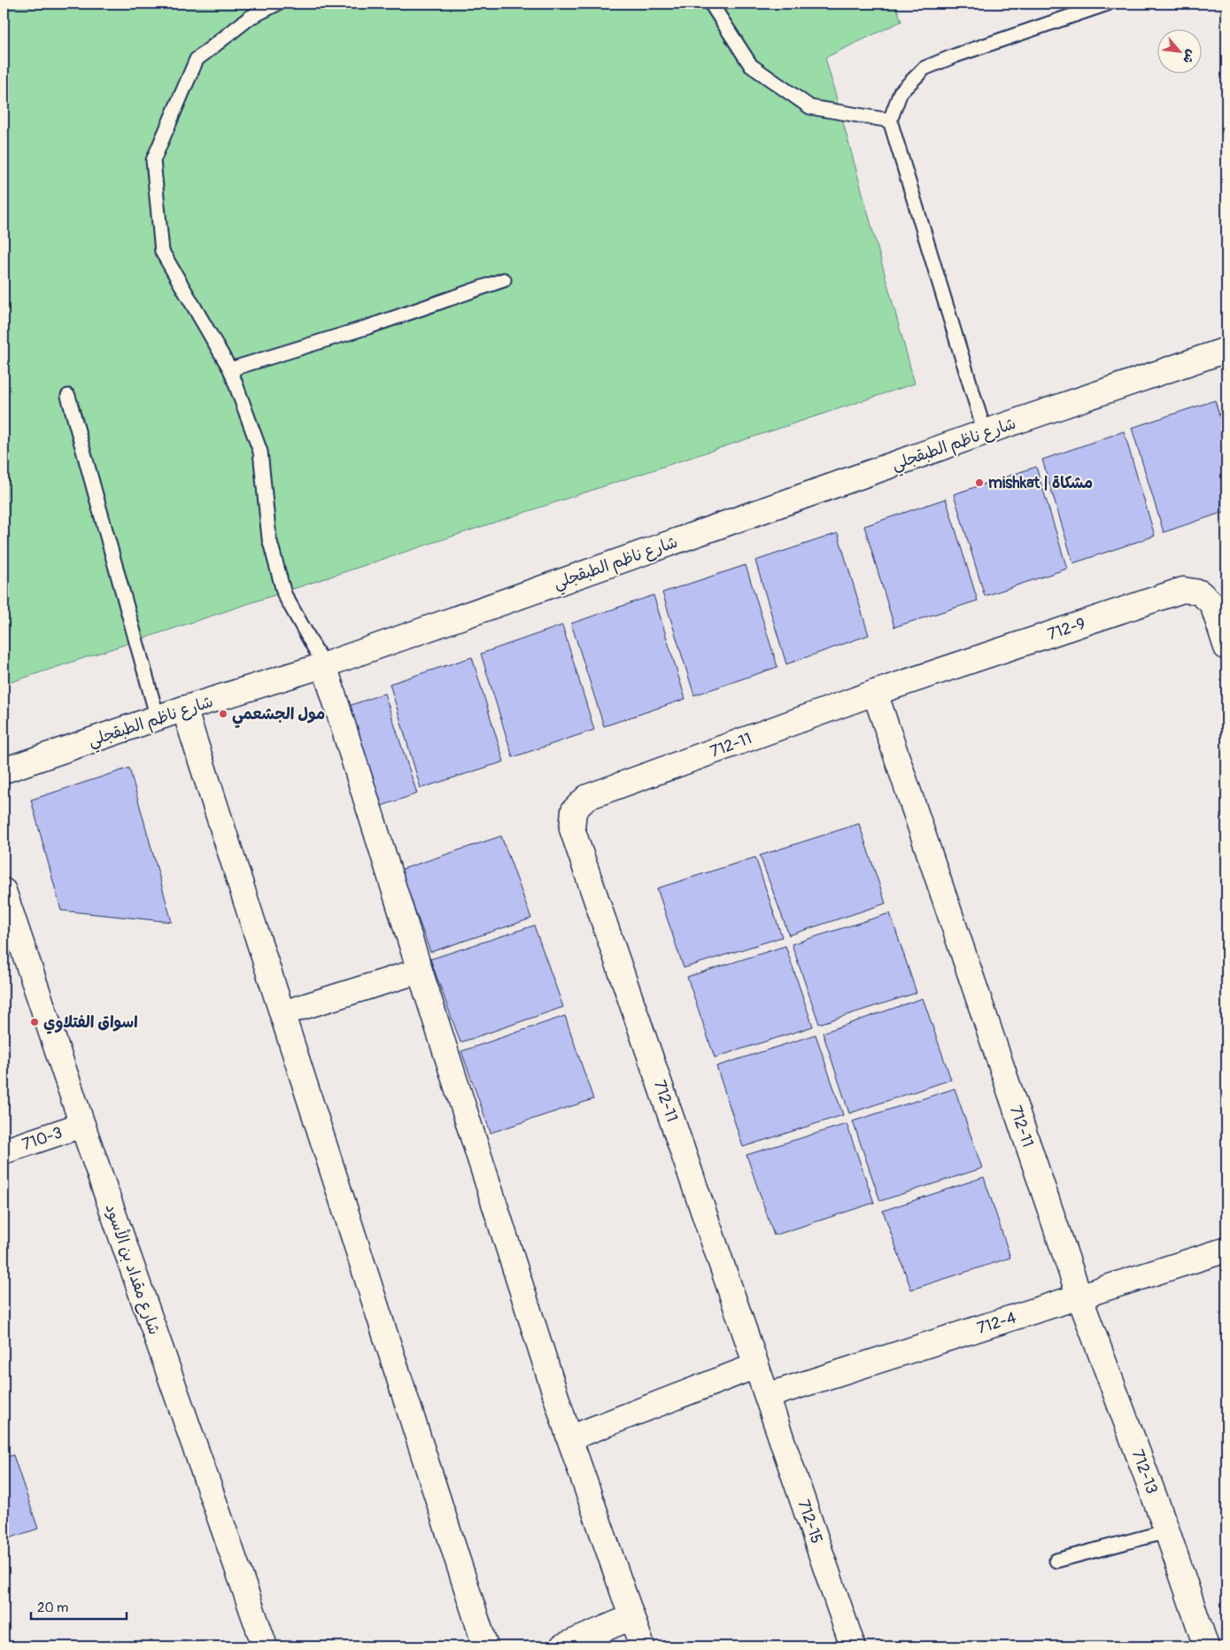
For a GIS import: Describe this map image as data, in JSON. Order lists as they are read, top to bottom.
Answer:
{
  "streets": {
    "street": [
      "شارع ناظم الطبقجلي",
      "712-9",
      "712-11",
      "710-3",
      "شارع مقداد بن الأسود",
      "712-4",
      "712-13",
      "712-15"
    ]
  },
  "crossings": [
    ["712-9", "712-11"],
    ["712-11", "712-4"],
    ["712-11", "712-13"],
    ["712-11", "712-15"],
    ["710-3", "شارع مقداد بن الأسود"],
    ["712-4", "712-13"],
    ["712-4", "712-15"]
  ],
  "places": ["mishkat | مشكاة", "مول الجشعمي", "اسواق الفتلاوي"],
  "scale_bar": "20 m",
  "north": "bottom right"
}
